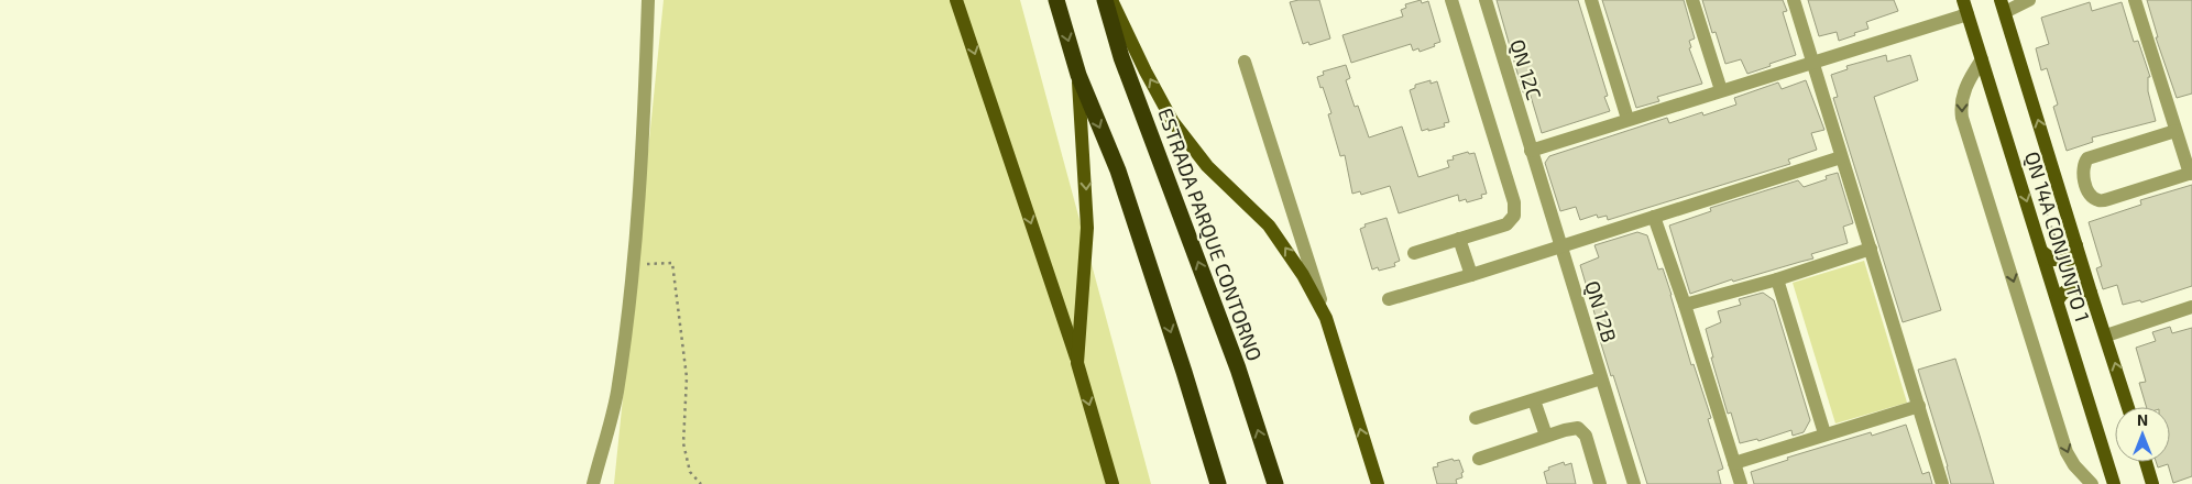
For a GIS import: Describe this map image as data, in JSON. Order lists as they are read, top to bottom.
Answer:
{
  "streets": {
    "highway": ["ESTRADA PARQUE CONTORNO"],
    "main road": ["QN 14A CONJUNTO 1"],
    "street": ["QN 12C", "QN 12B"]
  },
  "crossings": [
    ["QN 12C", "QN 12B"]
  ],
  "north": "top"
}
